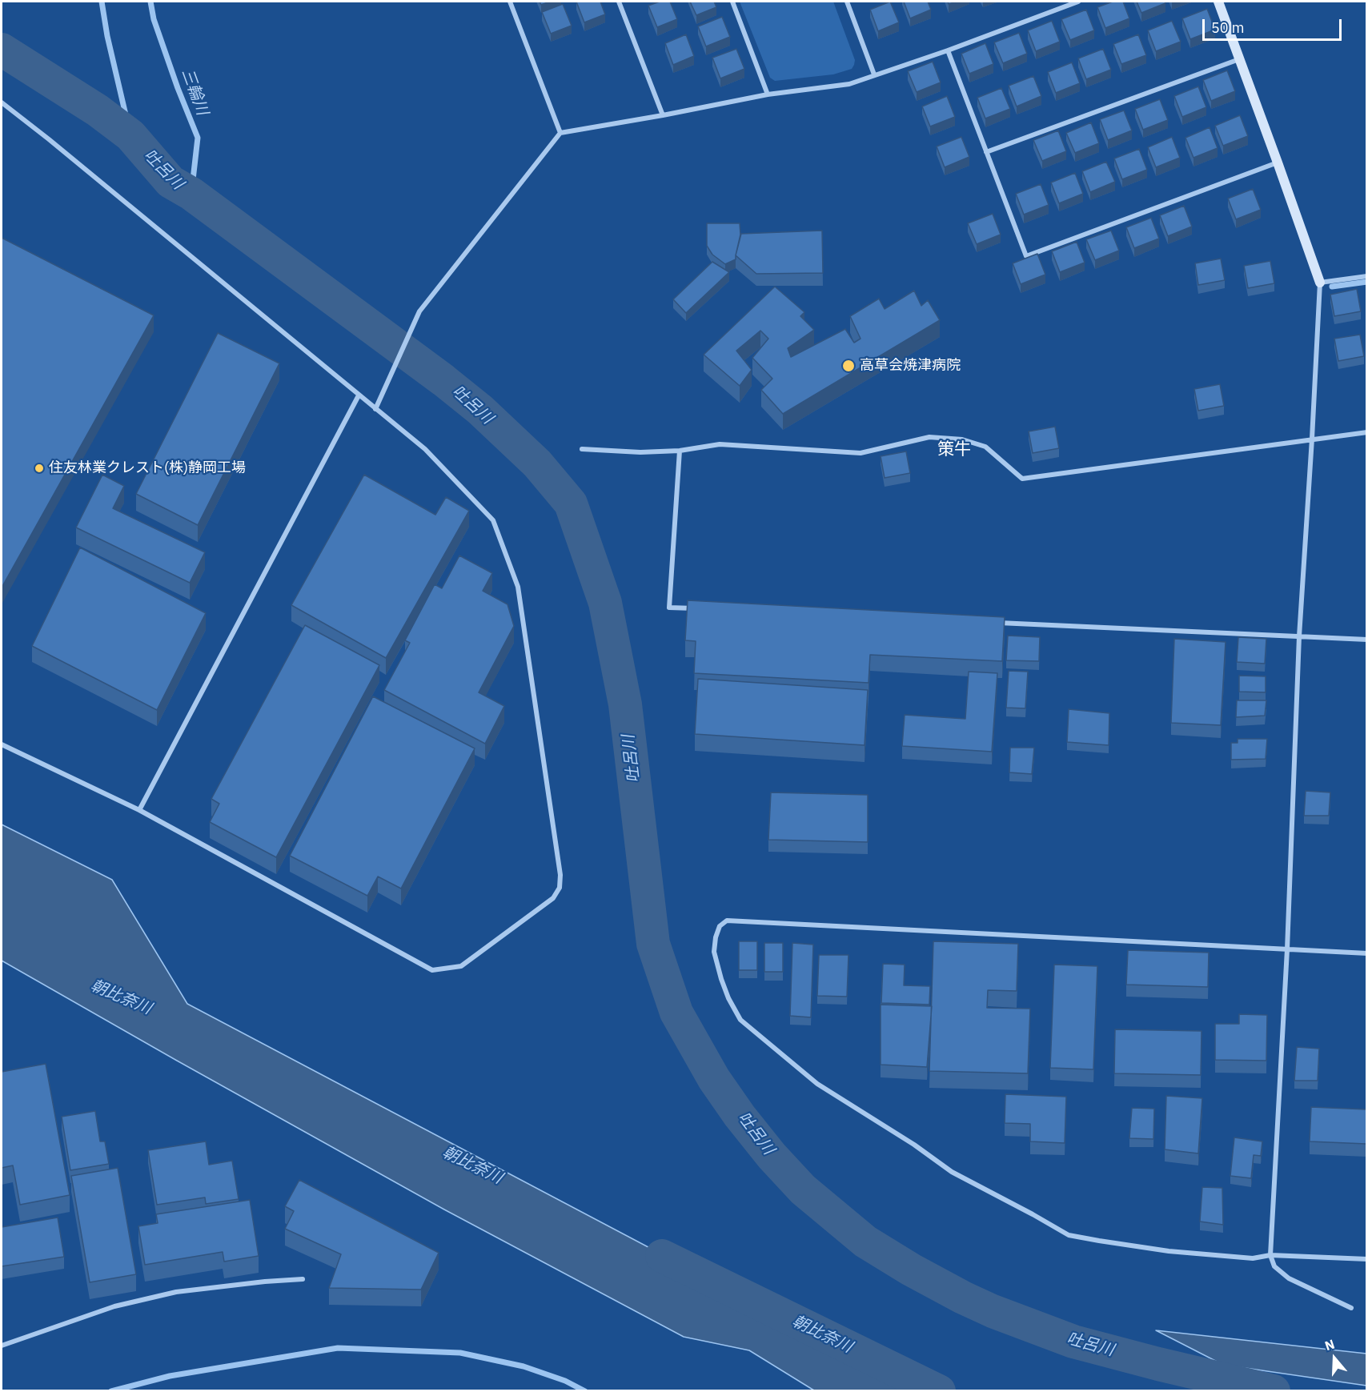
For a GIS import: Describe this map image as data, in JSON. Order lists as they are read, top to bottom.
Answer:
{
  "districts": ["策牛"],
  "water": ["三輪川", "吐呂川", "朝比奈川"],
  "places": ["高草会焼津病院", "住友林業クレスト(株)静岡工場"],
  "scale_bar": "50 m",
  "north": "top"
}
